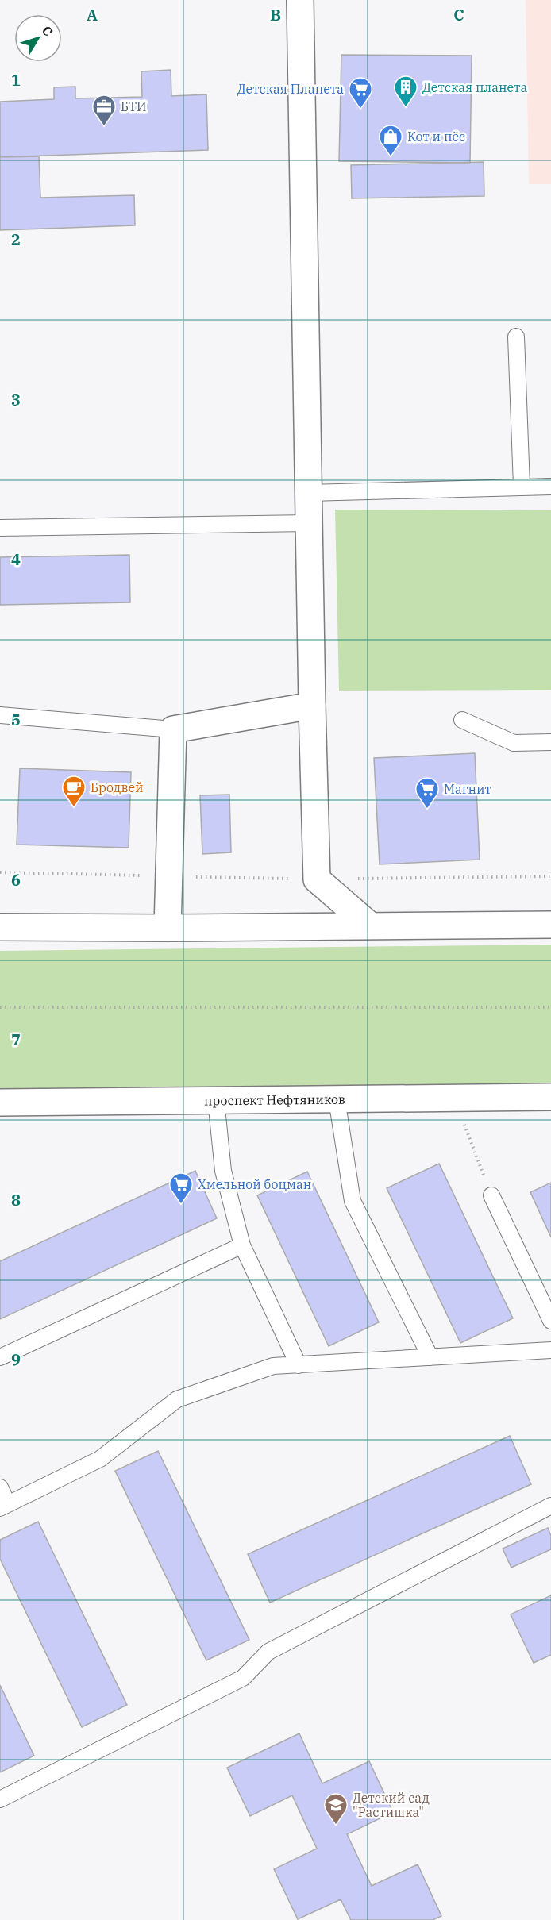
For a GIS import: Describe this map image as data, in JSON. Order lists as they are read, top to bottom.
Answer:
{
  "streets": {
    "street": ["проспект Нефтяников"]
  },
  "places": {
    "building": ["Детская планета"],
    "supermarket": ["Детская Планета", "Магнит", "Хмельной боцман"],
    "office": ["БТИ"],
    "shop": ["Кот и пёс"],
    "cafe": ["Бродвей"],
    "school or university": ["Детский сад \"Растишка\""]
  },
  "north": "top right",
  "grid": {
    "columns": ["A", "B", "C"],
    "rows": [
      "1",
      "2",
      "3",
      "4",
      "5",
      "6",
      "7",
      "8",
      "9"
    ]
  }
}
